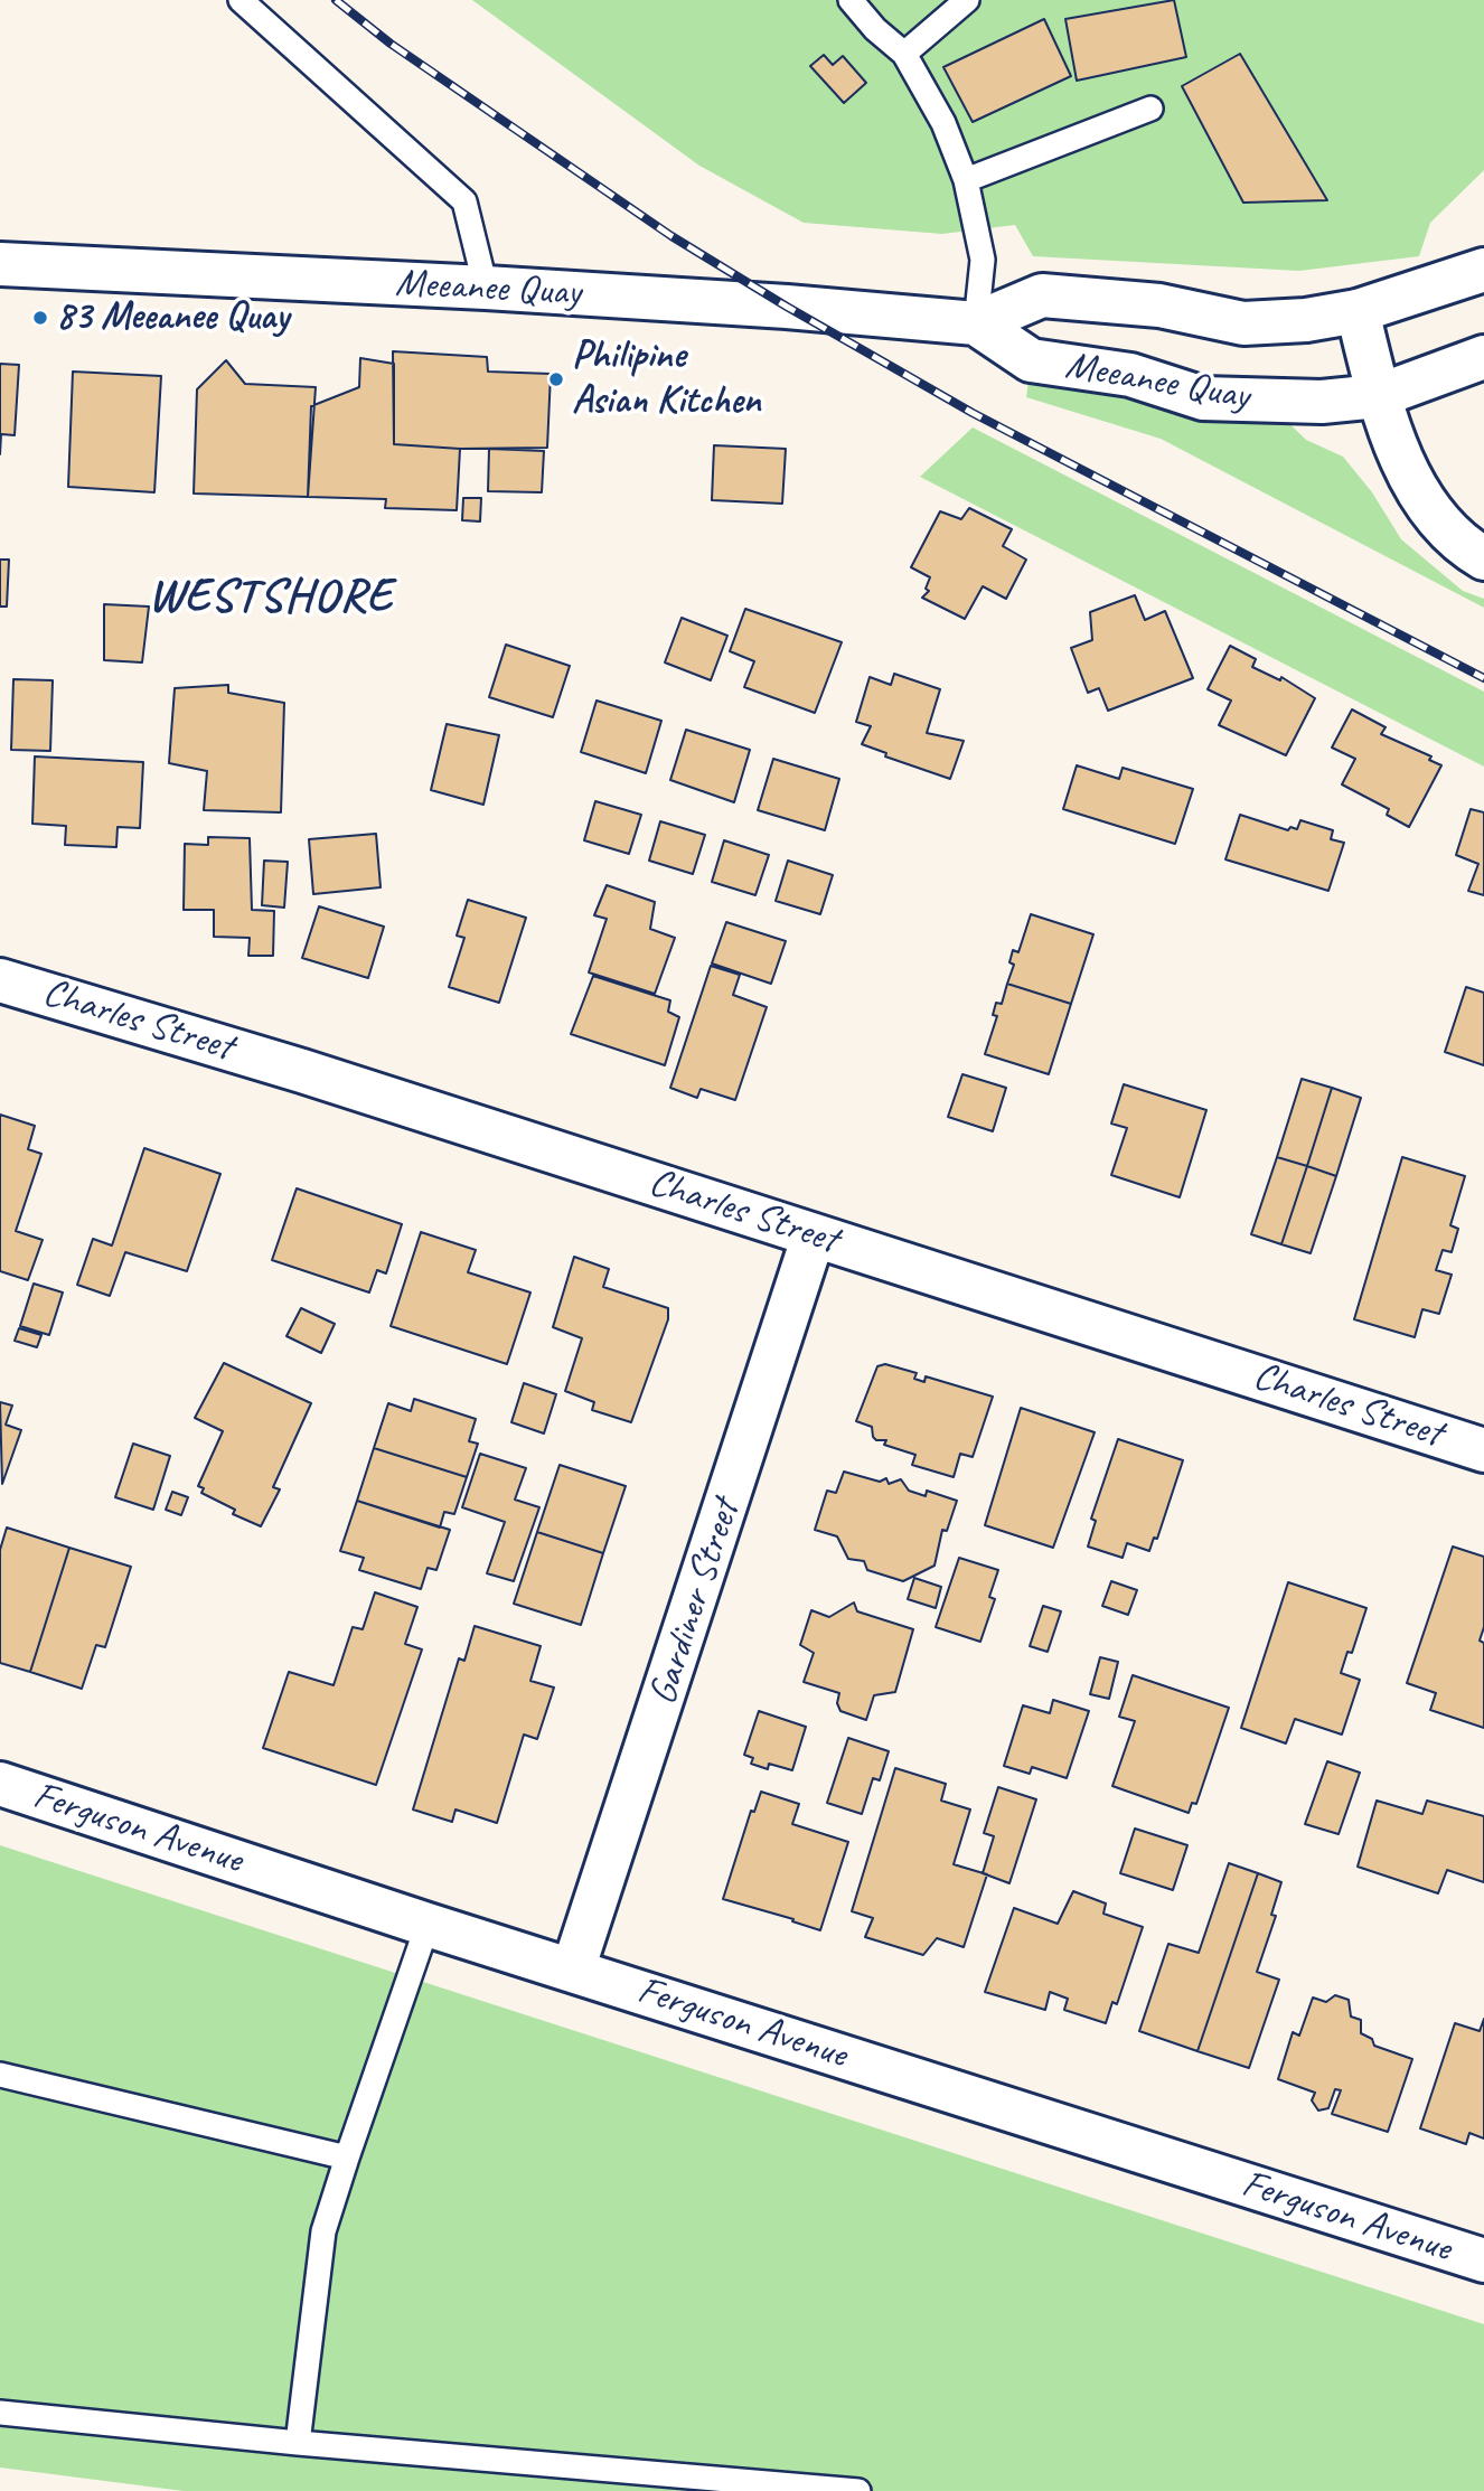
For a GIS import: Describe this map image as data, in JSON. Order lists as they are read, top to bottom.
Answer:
{
  "streets": {
    "street": [
      "Meeanee Quay",
      "Charles Street",
      "Gardiner Street",
      "Ferguson Avenue"
    ]
  },
  "crossings": [
    ["Charles Street", "Gardiner Street"],
    ["Gardiner Street", "Ferguson Avenue"]
  ],
  "districts": ["WESTSHORE"],
  "places": ["83 Meeanee Quay", "Philipine Asian Kitchen"]
}
